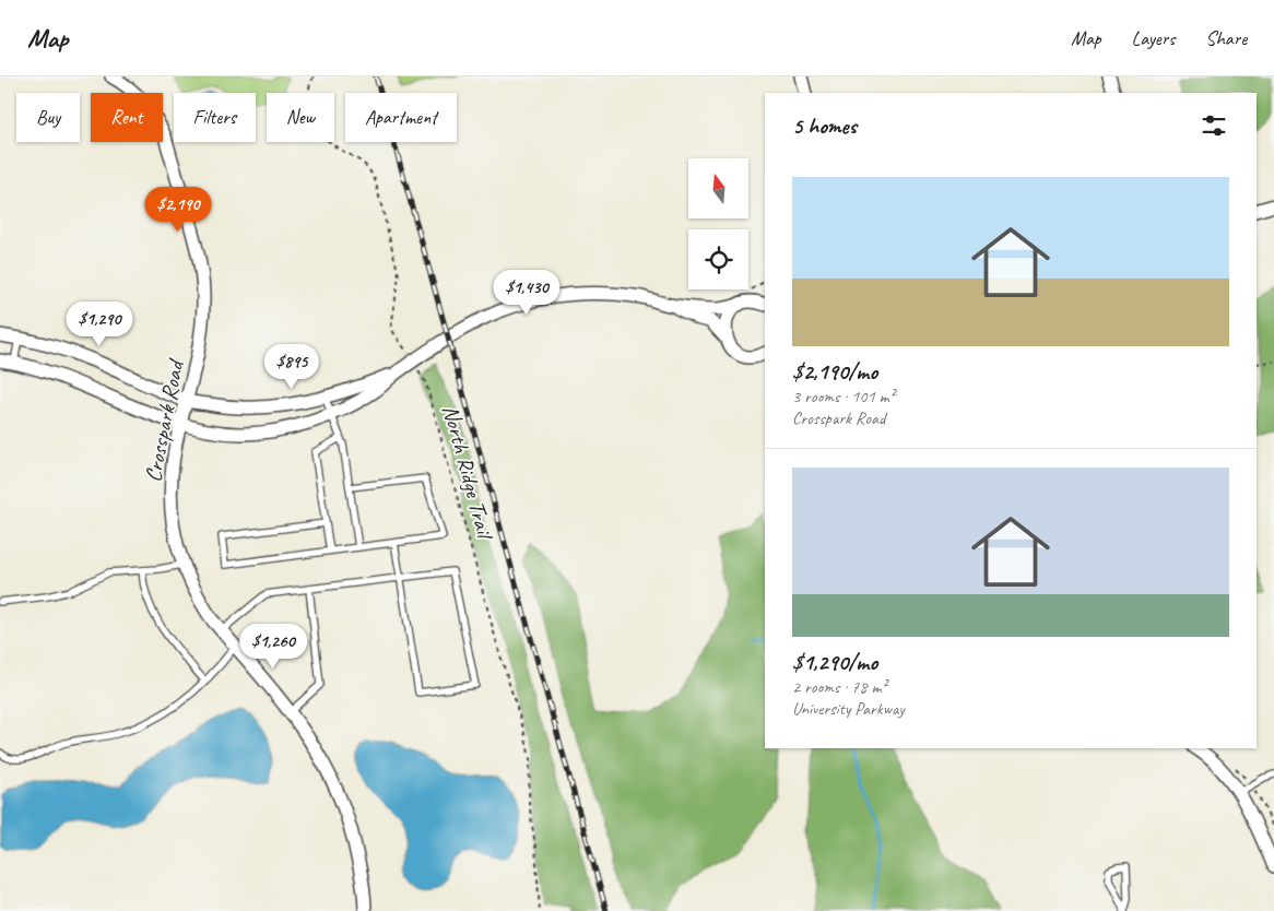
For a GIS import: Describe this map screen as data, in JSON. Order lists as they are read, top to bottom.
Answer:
{
  "streets": {
    "street": ["Crosspark Road"],
    "path": ["North Ridge Trail"]
  },
  "north": "top",
  "page": {
    "header": "Map",
    "nav": ["Map", "Layers", "Share"],
    "chip": [
      "Buy",
      "Rent",
      "Filters",
      "New",
      "Apartment"
    ],
    "heading": "5 homes",
    "list": [
      {
        "name": "$2,190/mo",
        "note": "3 rooms · 101 m² · Crosspark Road"
      },
      {
        "name": "$1,290/mo",
        "note": "2 rooms · 78 m² · University Parkway"
      }
    ],
    "price": [
      "$2,190",
      "$1,430",
      "$1,290",
      "$895",
      "$1,260"
    ]
  }
}
